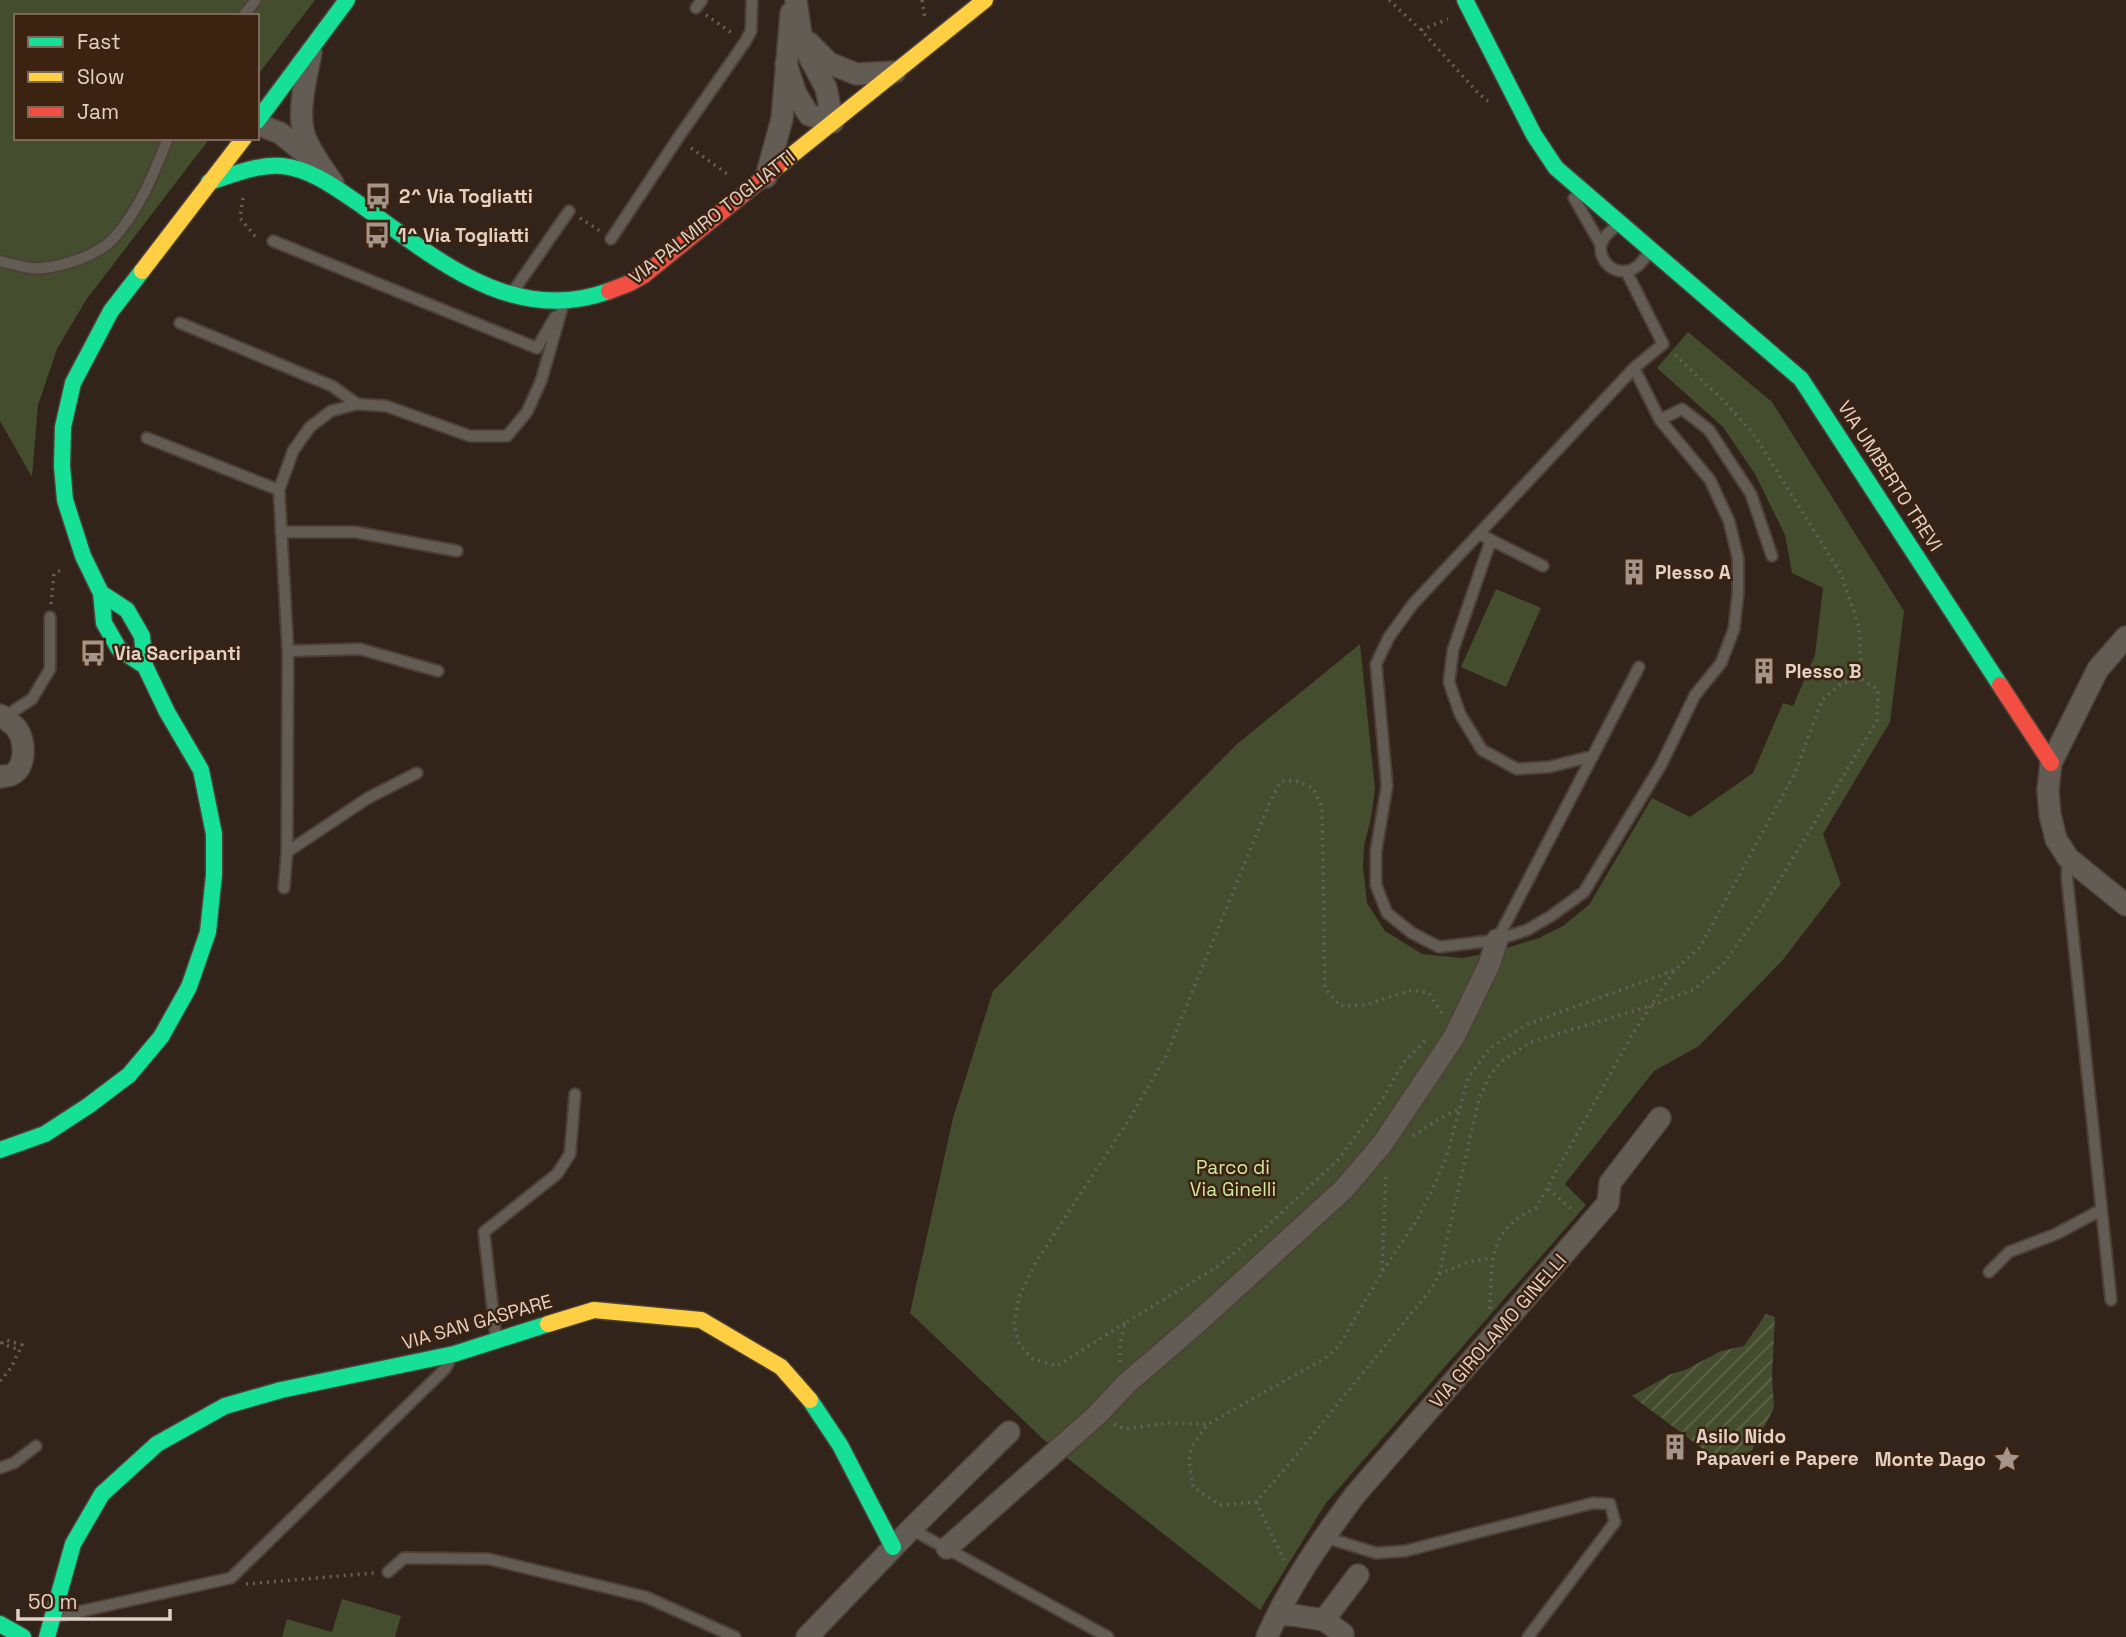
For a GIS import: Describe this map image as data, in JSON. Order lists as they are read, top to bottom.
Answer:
{
  "streets": {
    "street": [
      "VIA PALMIRO TOGLIATTI",
      "VIA UMBERTO TREVI",
      "VIA SAN GASPARE",
      "VIA GIROLAMO GINELLI"
    ]
  },
  "parks": ["Parco di Via Ginelli"],
  "places": {
    "bus stop": ["2^ Via Togliatti", "1^ Via Togliatti", "Via Sacripanti"],
    "building": ["Plesso A", "Plesso B", "Asilo Nido Papaveri e Papere"],
    "place": ["Monte Dago"]
  },
  "legend": ["Fast", "Slow", "Jam"],
  "scale_bar": "50 m"
}
